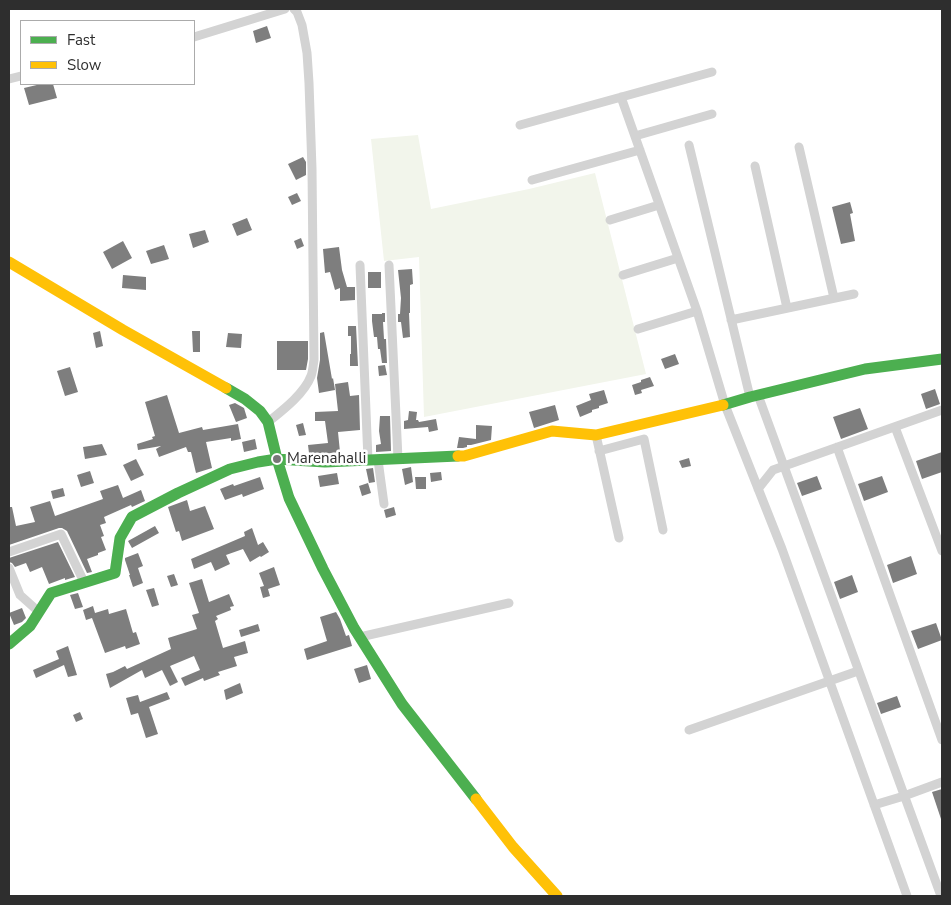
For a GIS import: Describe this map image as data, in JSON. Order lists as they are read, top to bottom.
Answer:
{
  "places": ["Marenahalli"],
  "legend": ["Fast", "Slow"]
}
